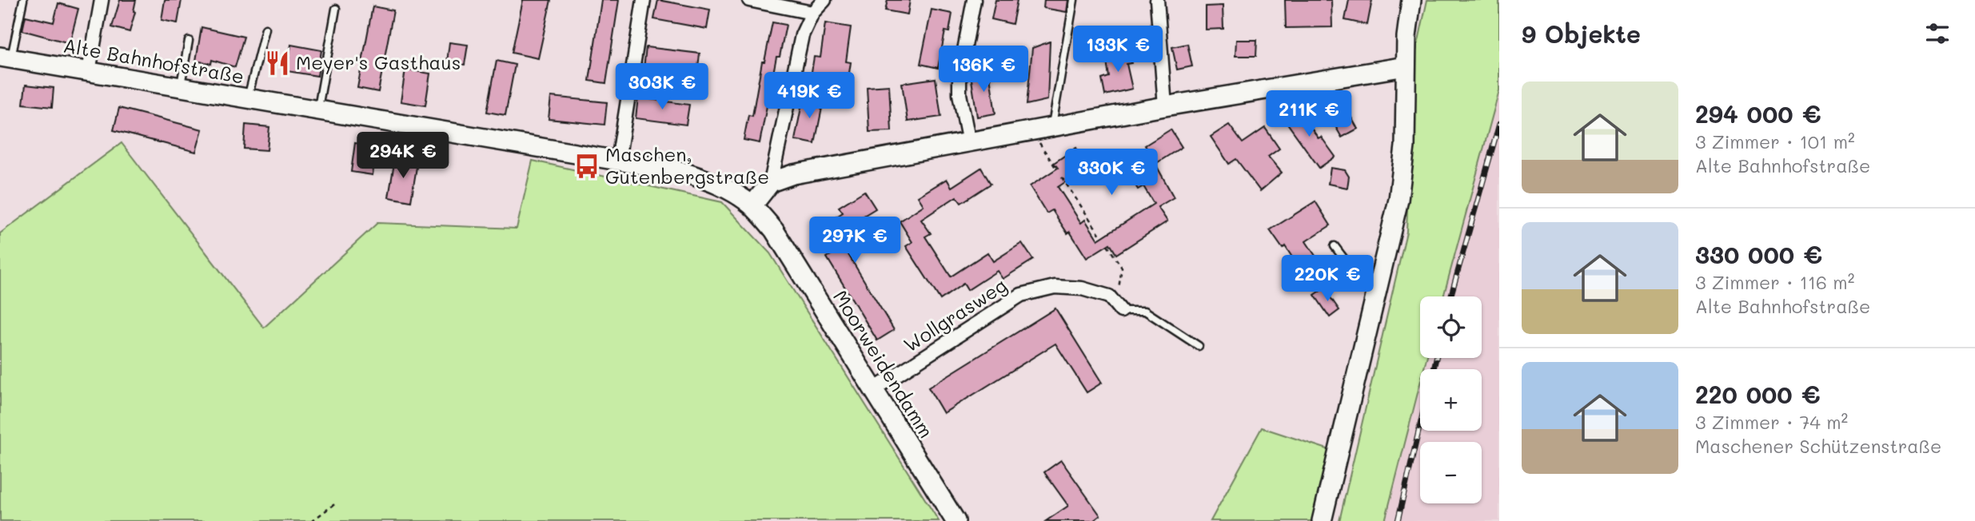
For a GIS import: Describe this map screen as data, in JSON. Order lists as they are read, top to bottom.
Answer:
{
  "streets": {
    "street": ["Alte Bahnhofstraße", "Wollgrasweg", "Moorweidendamm"]
  },
  "crossings": [
    ["Alte Bahnhofstraße", "Moorweidendamm"],
    ["Wollgrasweg", "Moorweidendamm"]
  ],
  "places": {
    "restaurant": ["Meyer's Gasthaus"],
    "bus stop": ["Maschen, Gutenbergstraße"]
  },
  "page": {
    "heading": "9 Objekte",
    "price": [
      "133K €",
      "136K €",
      "303K €",
      "419K €",
      "211K €",
      "294K €",
      "330K €",
      "297K €",
      "220K €"
    ],
    "list": [
      {
        "name": "294 000 €",
        "note": "3 Zimmer · 101 m² · Alte Bahnhofstraße"
      },
      {
        "name": "330 000 €",
        "note": "3 Zimmer · 116 m² · Alte Bahnhofstraße"
      },
      {
        "name": "220 000 €",
        "note": "3 Zimmer · 74 m² · Maschener Schützenstraße"
      }
    ],
    "map_buttons": ["+", "−"]
  }
}
